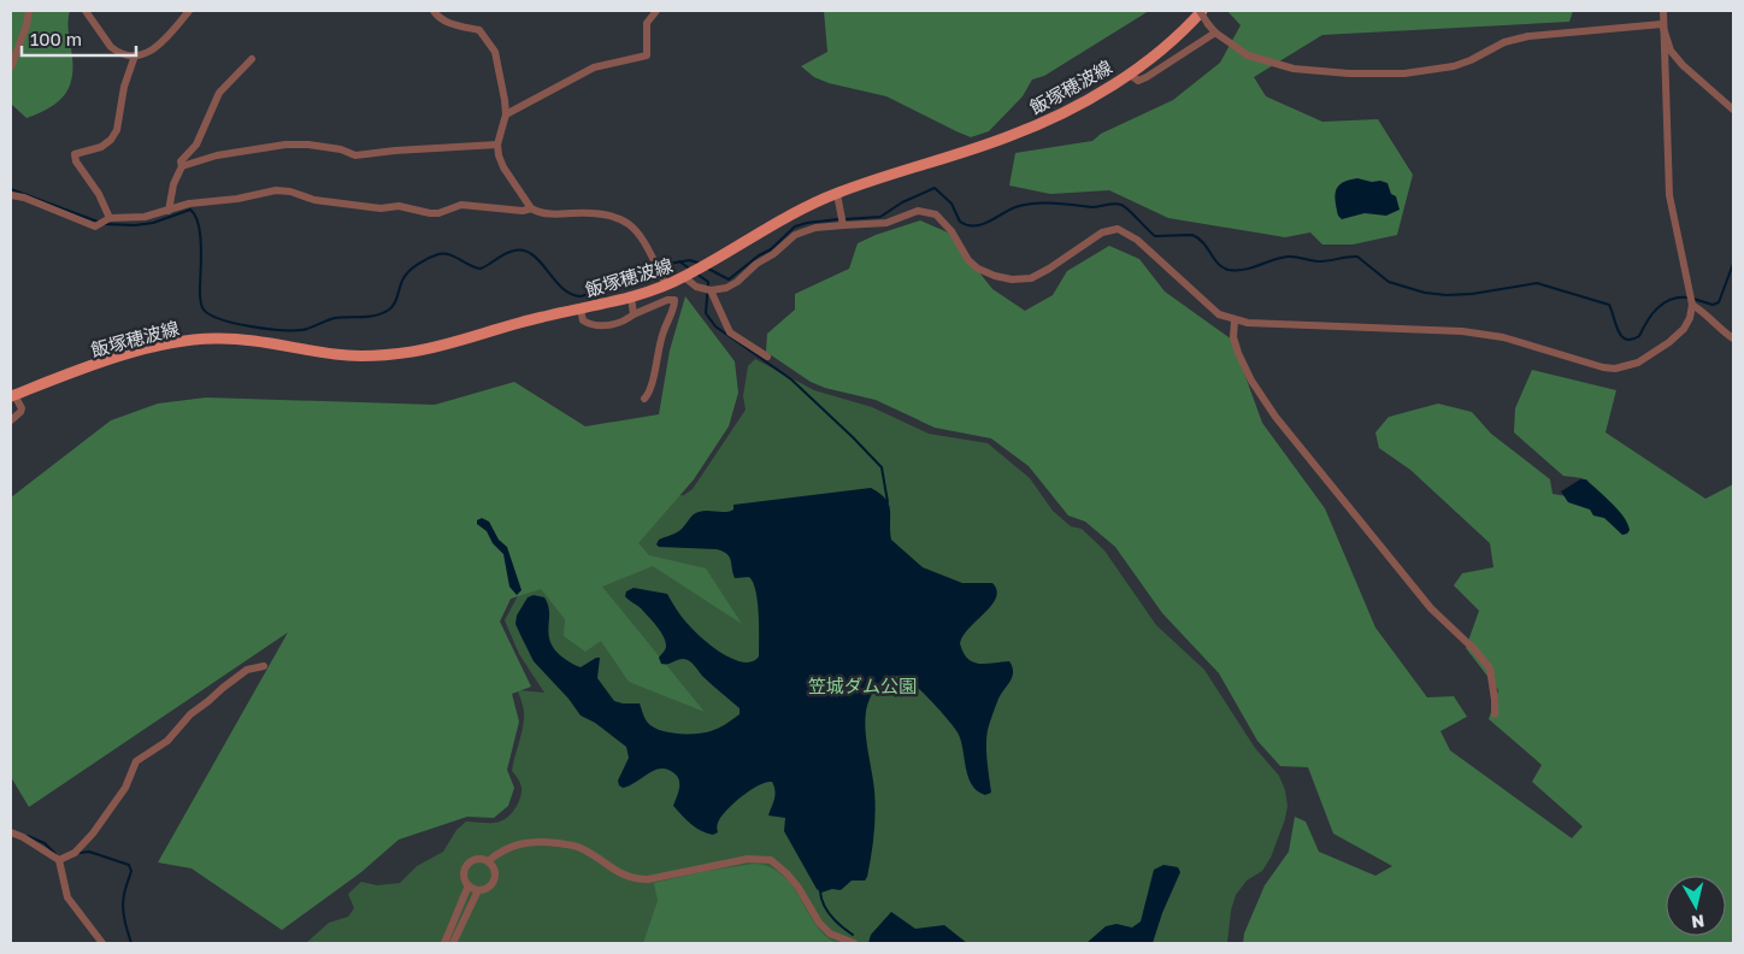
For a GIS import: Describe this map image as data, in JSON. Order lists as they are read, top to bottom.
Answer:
{
  "streets": {
    "main road": ["飯塚穂波線"]
  },
  "parks": ["笠城ダム公園"],
  "scale_bar": "100 m",
  "north": "bottom"
}
